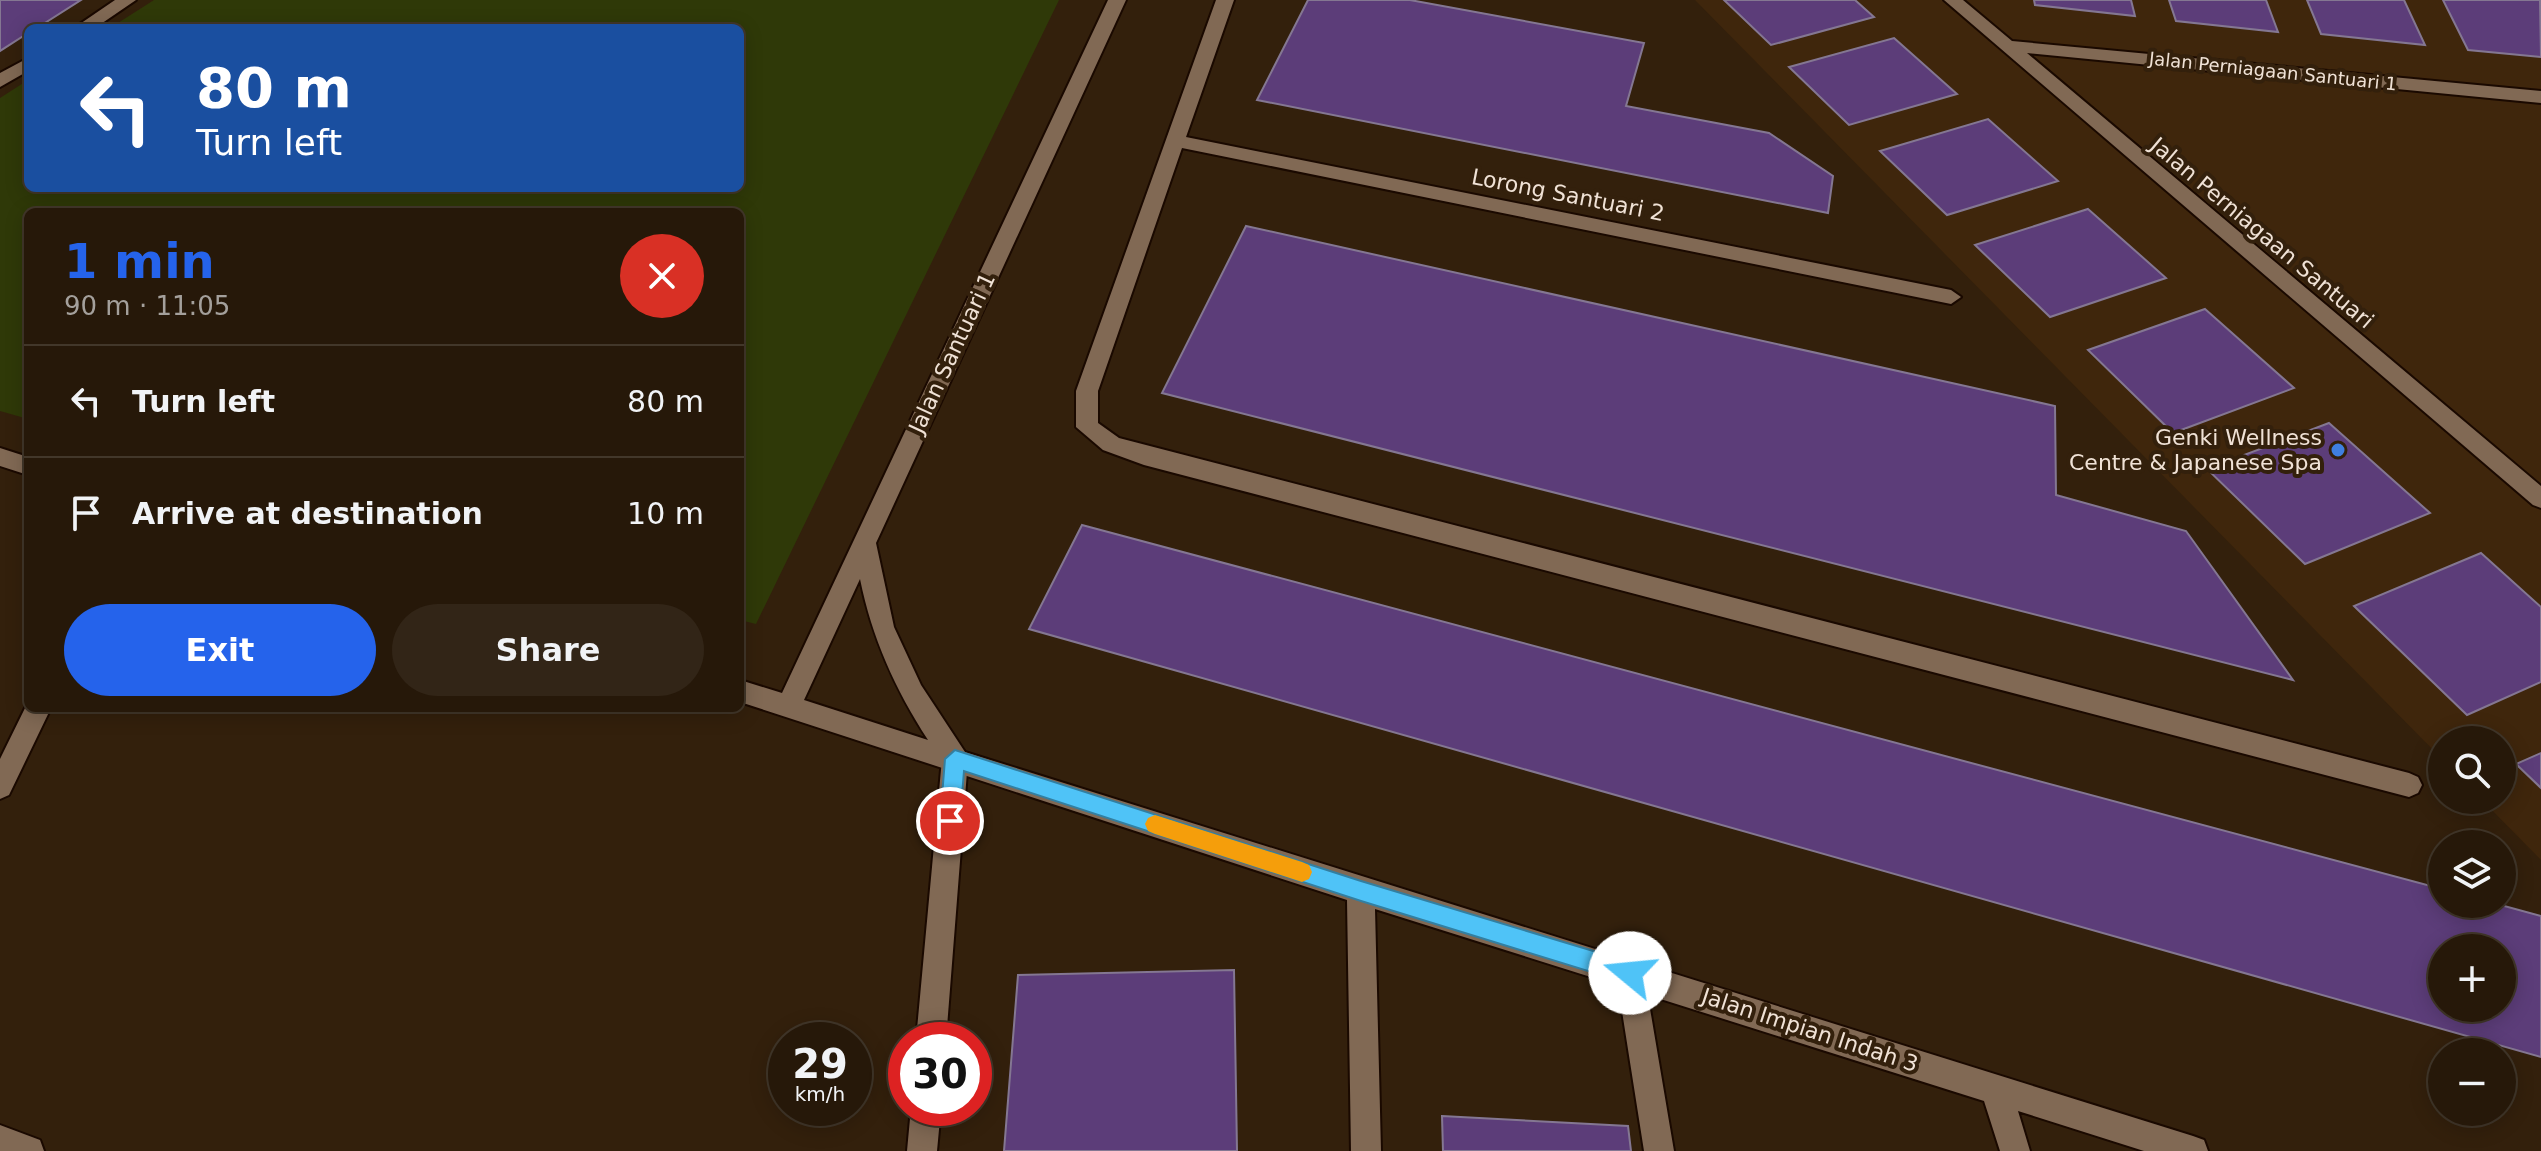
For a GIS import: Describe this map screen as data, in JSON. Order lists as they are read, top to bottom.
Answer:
{
  "streets": {
    "street": [
      "Jalan Perniagaan Santuari 1",
      "Lorong Santuari 2",
      "Jalan Perniagaan Santuari",
      "Jalan Santuari 1",
      "Jalan Impian Indah 3"
    ]
  },
  "crossings": [
    ["Jalan Perniagaan Santuari 1", "Jalan Perniagaan Santuari"],
    ["Jalan Santuari 1", "Jalan Impian Indah 3"]
  ],
  "places": ["Genki Wellness Centre & Japanese Spa"],
  "page": {
    "turn": ["80 m", "Turn left"],
    "heading": ["1 min", "90 m · 11:05"],
    "list": [
      {
        "name": "Turn left",
        "value": "80 m"
      },
      {
        "name": "Arrive at destination",
        "value": "10 m"
      }
    ],
    "buttons": ["Exit", "Share"],
    "map_buttons": ["+", "−"],
    "speed": "29 km/h",
    "limit": "30"
  }
}
